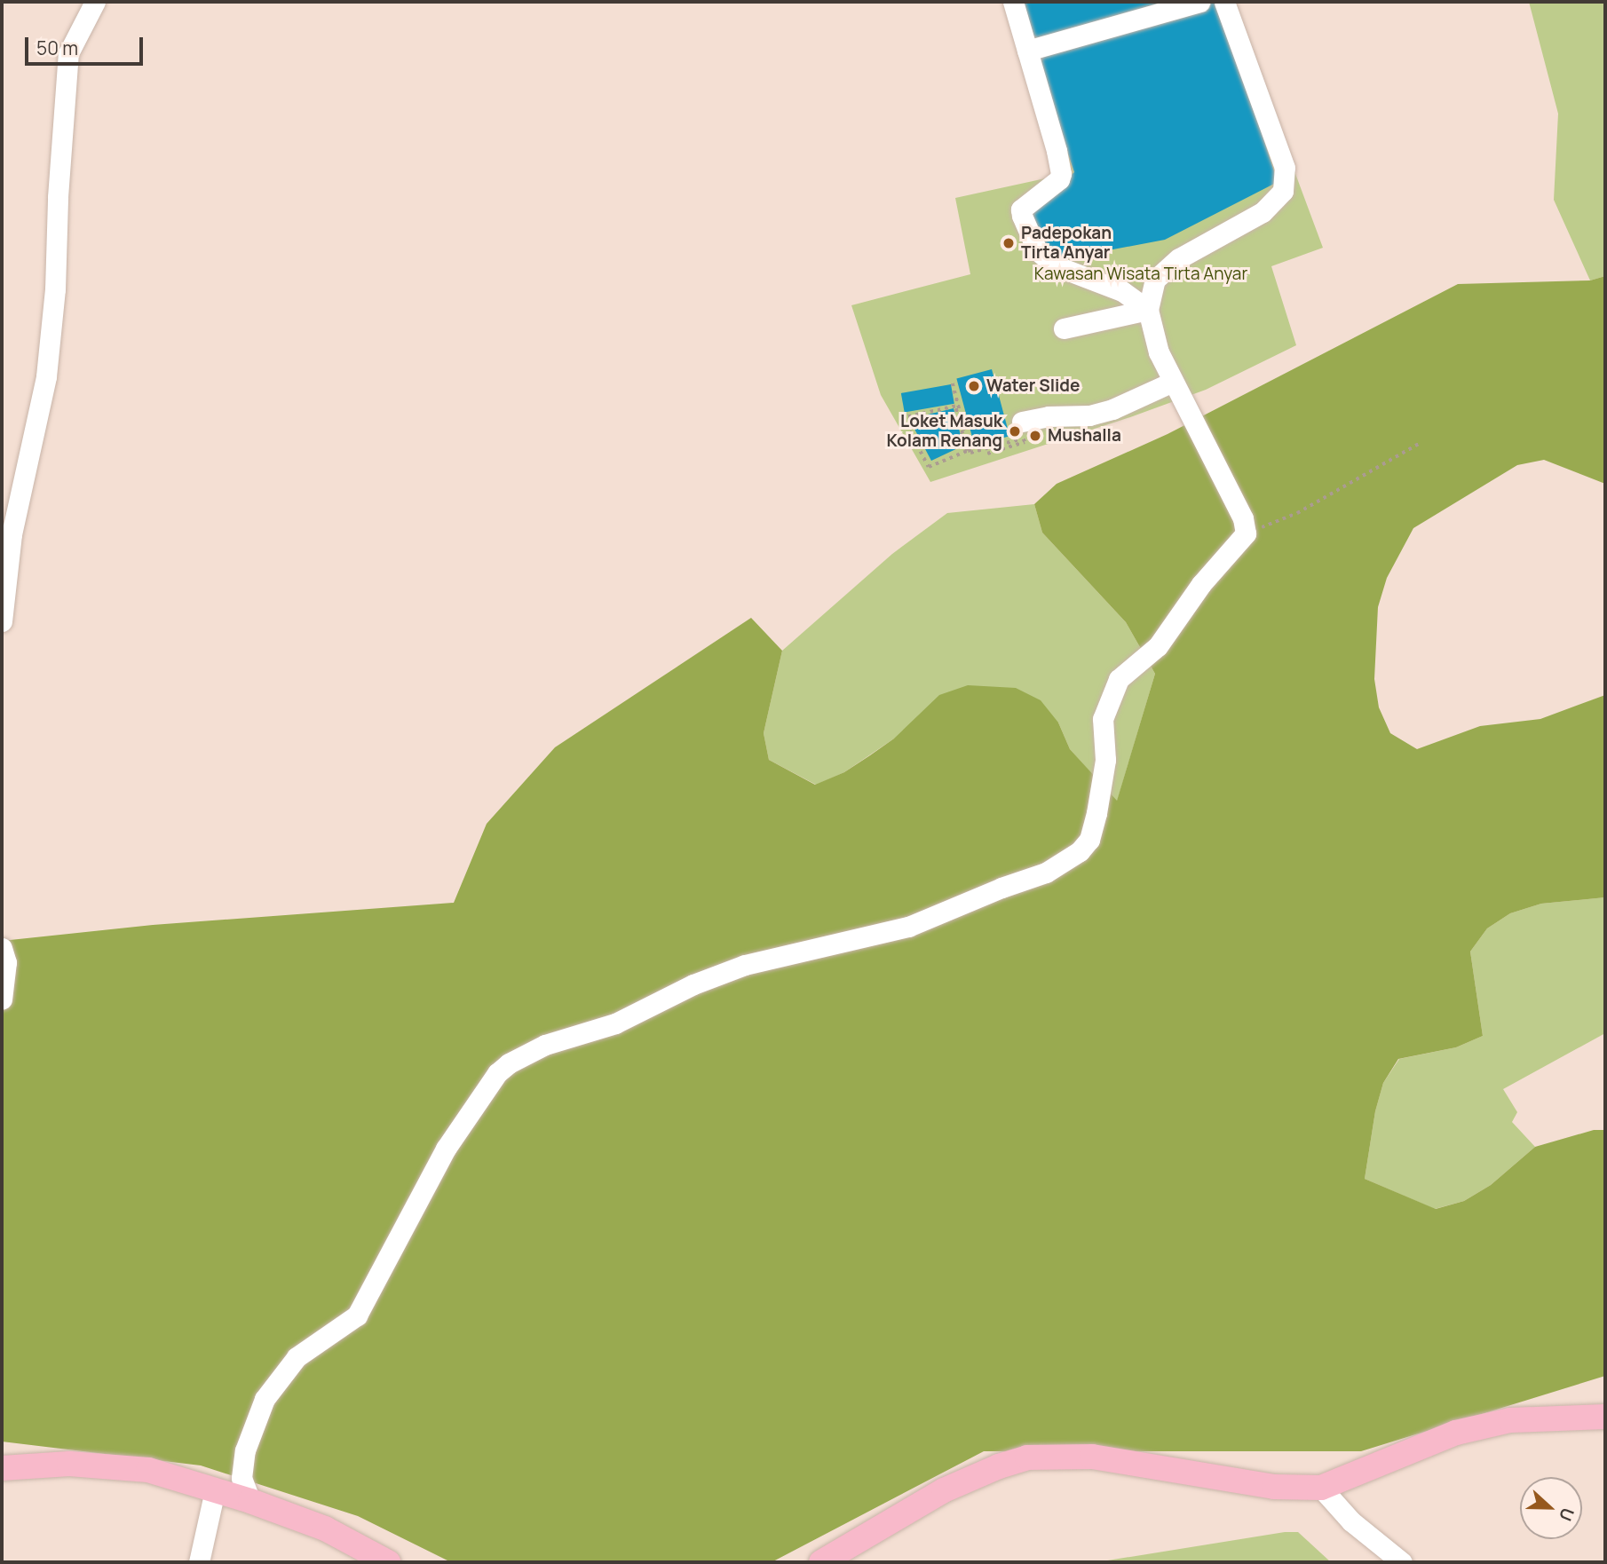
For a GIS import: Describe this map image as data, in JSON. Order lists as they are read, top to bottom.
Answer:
{
  "parks": ["Kawasan Wisata Tirta Anyar"],
  "places": [
    "Padepokan Tirta Anyar",
    "Water Slide",
    "Loket Masuk Kolam Renang",
    "Mushalla"
  ],
  "scale_bar": "50 m",
  "north": "right"
}
